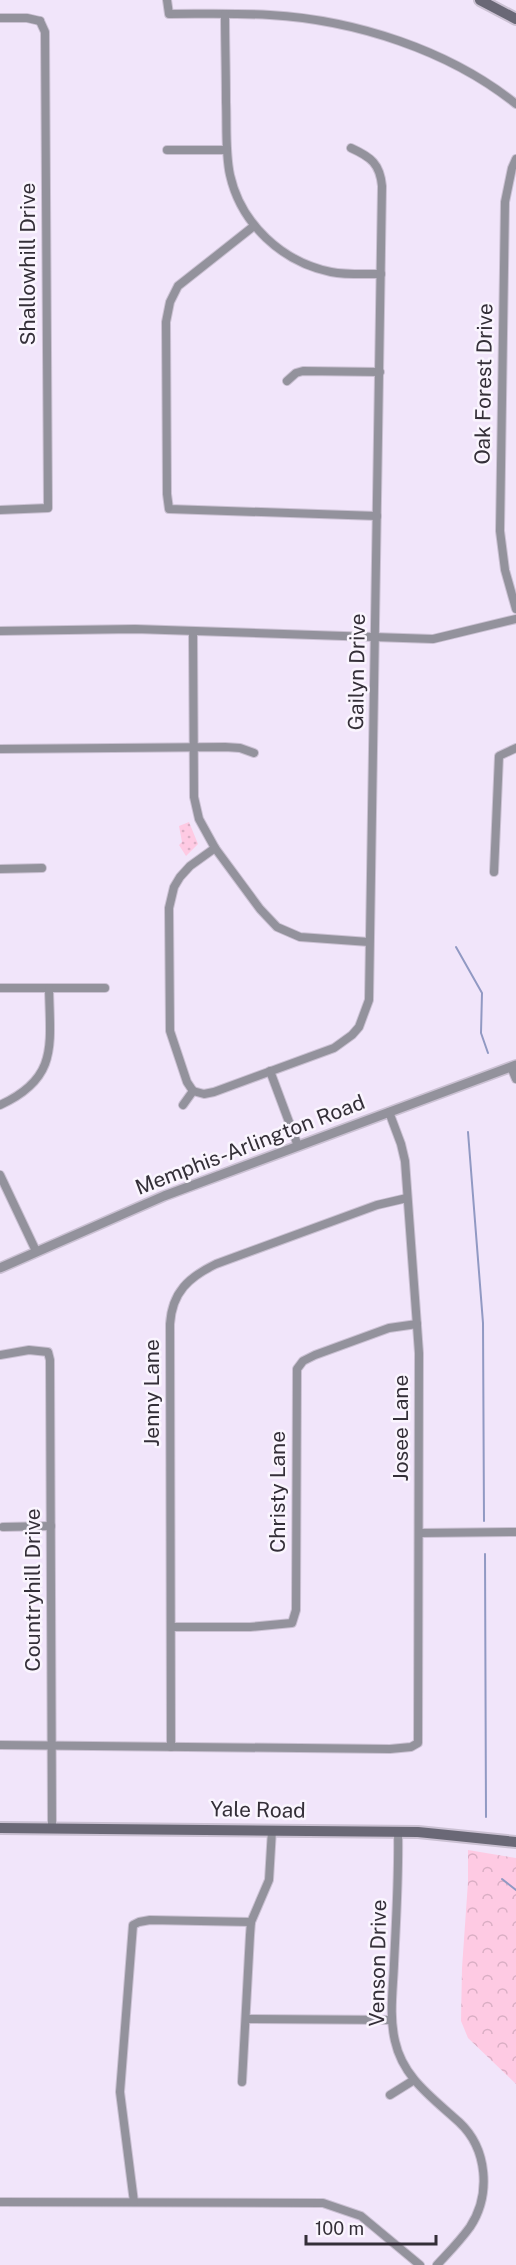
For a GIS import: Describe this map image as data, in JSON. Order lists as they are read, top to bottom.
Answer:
{
  "streets": {
    "main road": ["Yale Road"],
    "street": [
      "Shallowhill Drive",
      "Oak Forest Drive",
      "Gailyn Drive",
      "Memphis-Arlington Road",
      "Jenny Lane",
      "Josee Lane",
      "Christy Lane",
      "Countryhill Drive",
      "Venson Drive"
    ]
  },
  "crossings": [
    ["Memphis-Arlington Road", "Josee Lane"],
    ["Jenny Lane", "Josee Lane"],
    ["Jenny Lane", "Christy Lane"],
    ["Josee Lane", "Christy Lane"],
    ["Countryhill Drive", "Yale Road"],
    ["Yale Road", "Venson Drive"]
  ],
  "scale_bar": "100 m"
}
